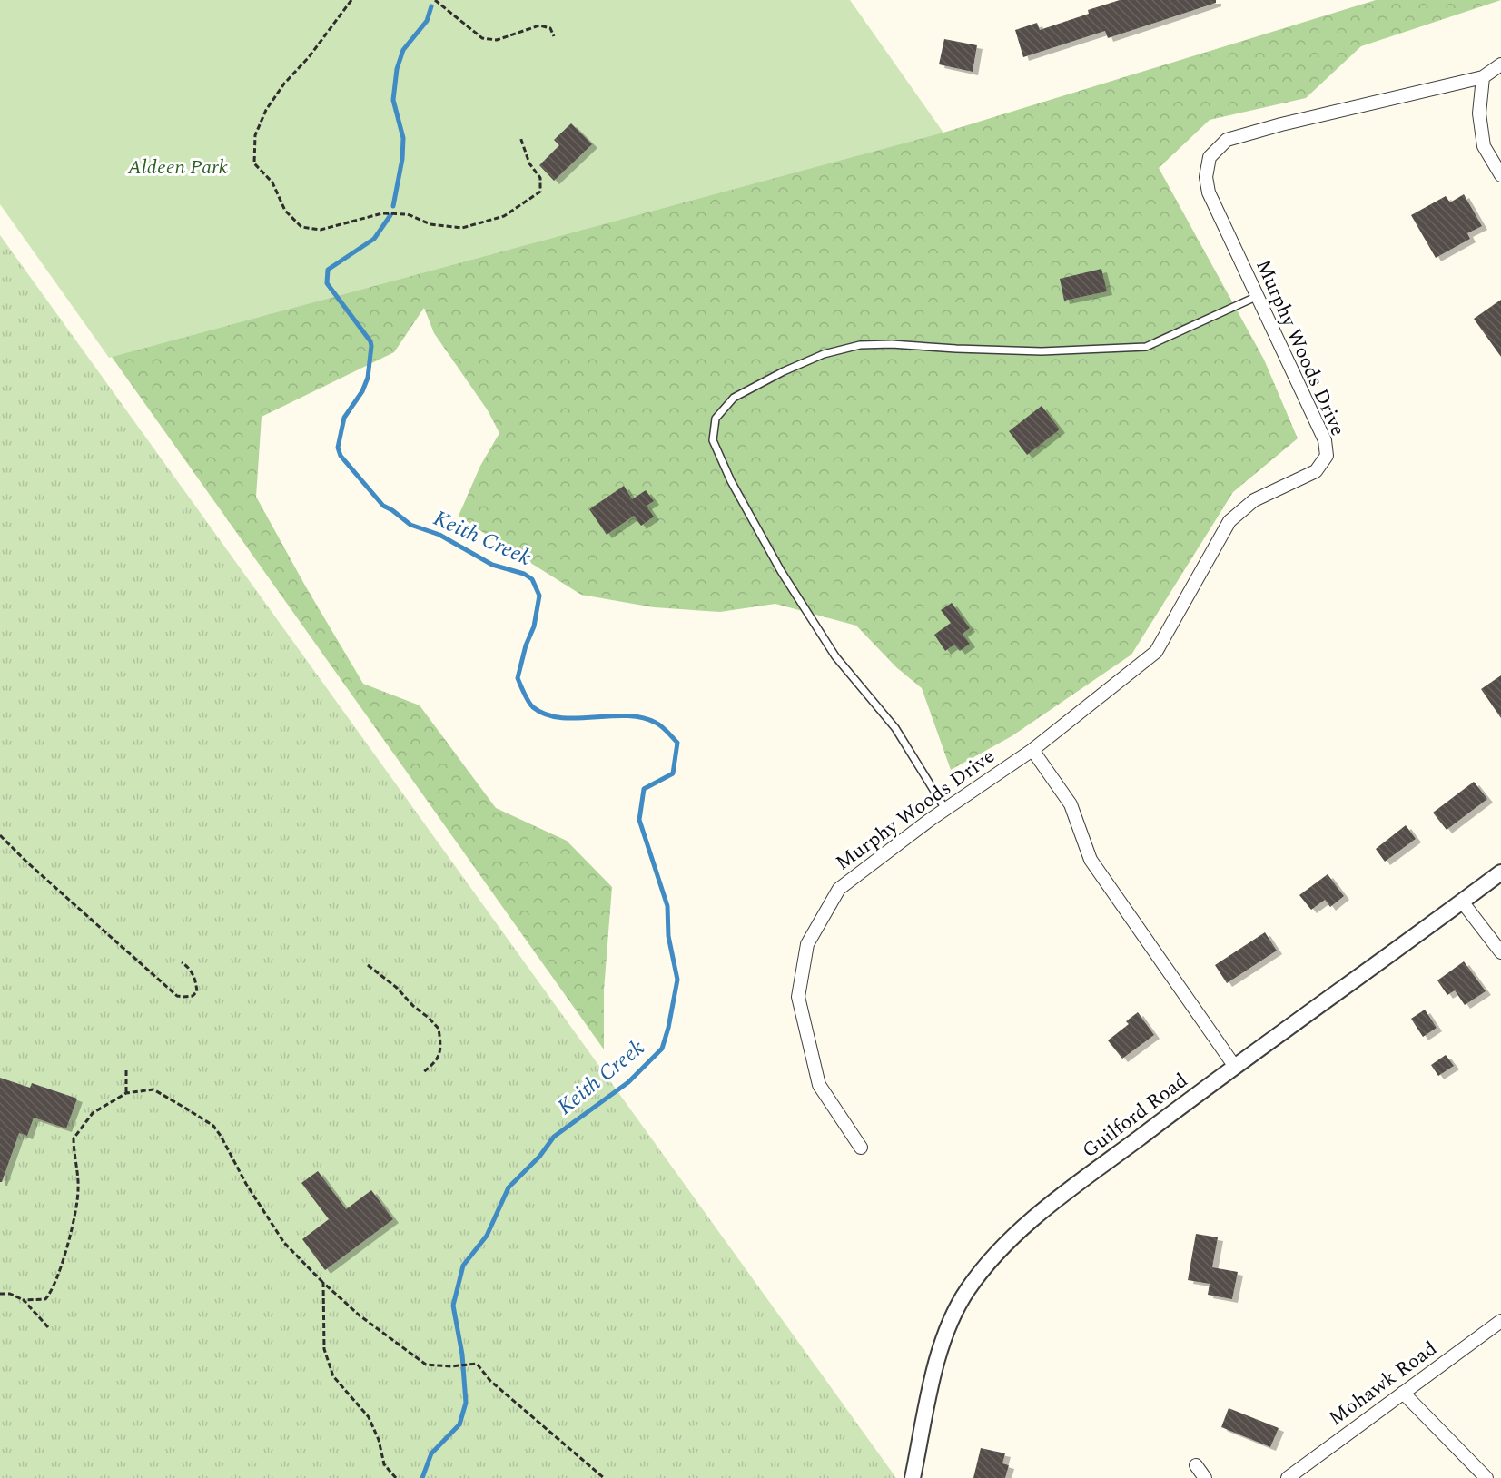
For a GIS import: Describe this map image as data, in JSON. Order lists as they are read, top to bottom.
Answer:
{
  "streets": {
    "street": ["Murphy Woods Drive", "Guilford Road", "Mohawk Road"]
  },
  "water": ["Keith Creek"],
  "parks": ["Aldeen Park"]
}
